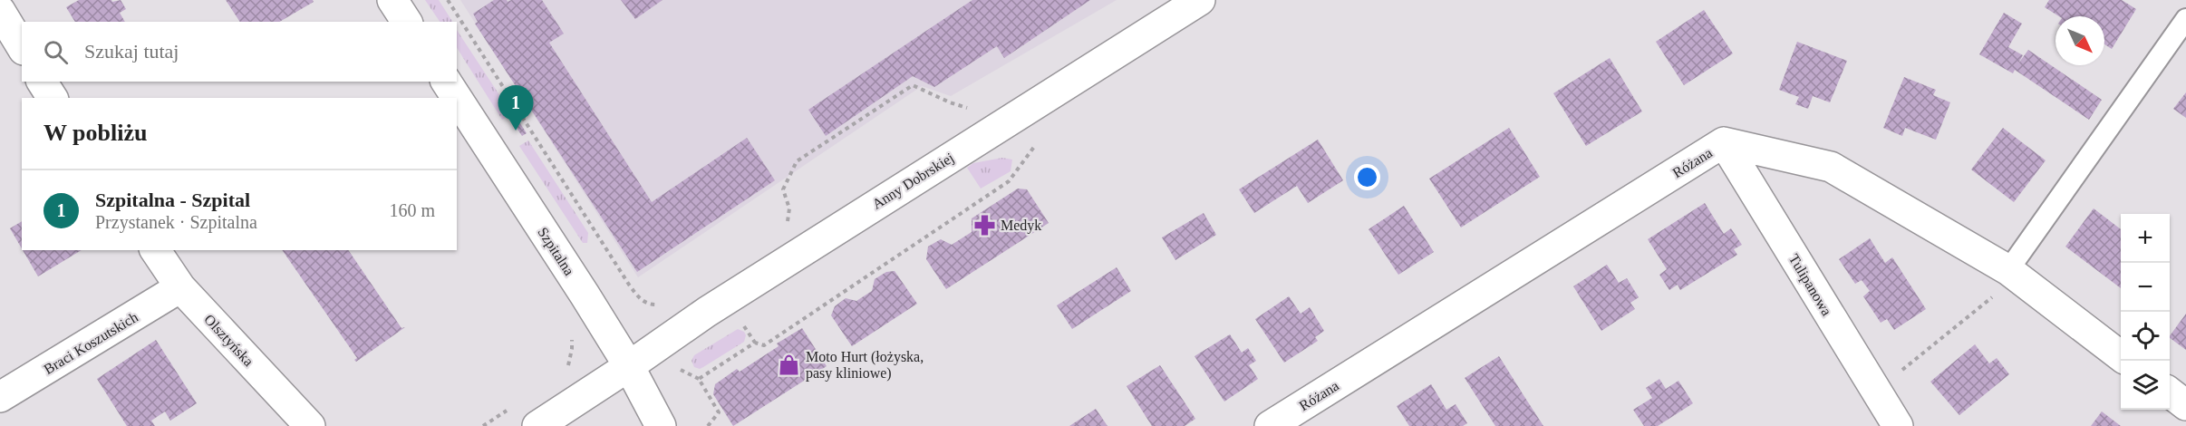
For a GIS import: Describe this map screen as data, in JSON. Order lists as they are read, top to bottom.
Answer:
{
  "streets": {
    "street": [
      "Różana",
      "Anny Dobrskiej",
      "Szpitalna",
      "Tulipanowa",
      "Olsztyńska",
      "Braci Koszutskich"
    ]
  },
  "crossings": [
    ["Różana", "Tulipanowa"],
    ["Anny Dobrskiej", "Szpitalna"],
    ["Olsztyńska", "Braci Koszutskich"]
  ],
  "places": {
    "pharmacy": ["Medyk"],
    "shop": ["Moto Hurt (łożyska, pasy kliniowe)"]
  },
  "north": "bottom right",
  "page": {
    "search": "Szukaj tutaj",
    "pins": "1",
    "heading": "W pobliżu",
    "list": [
      {
        "mark": "1",
        "name": "Szpitalna - Szpital",
        "note": "Przystanek · Szpitalna",
        "value": "160 m"
      }
    ],
    "map_buttons": ["+", "−"]
  }
}
